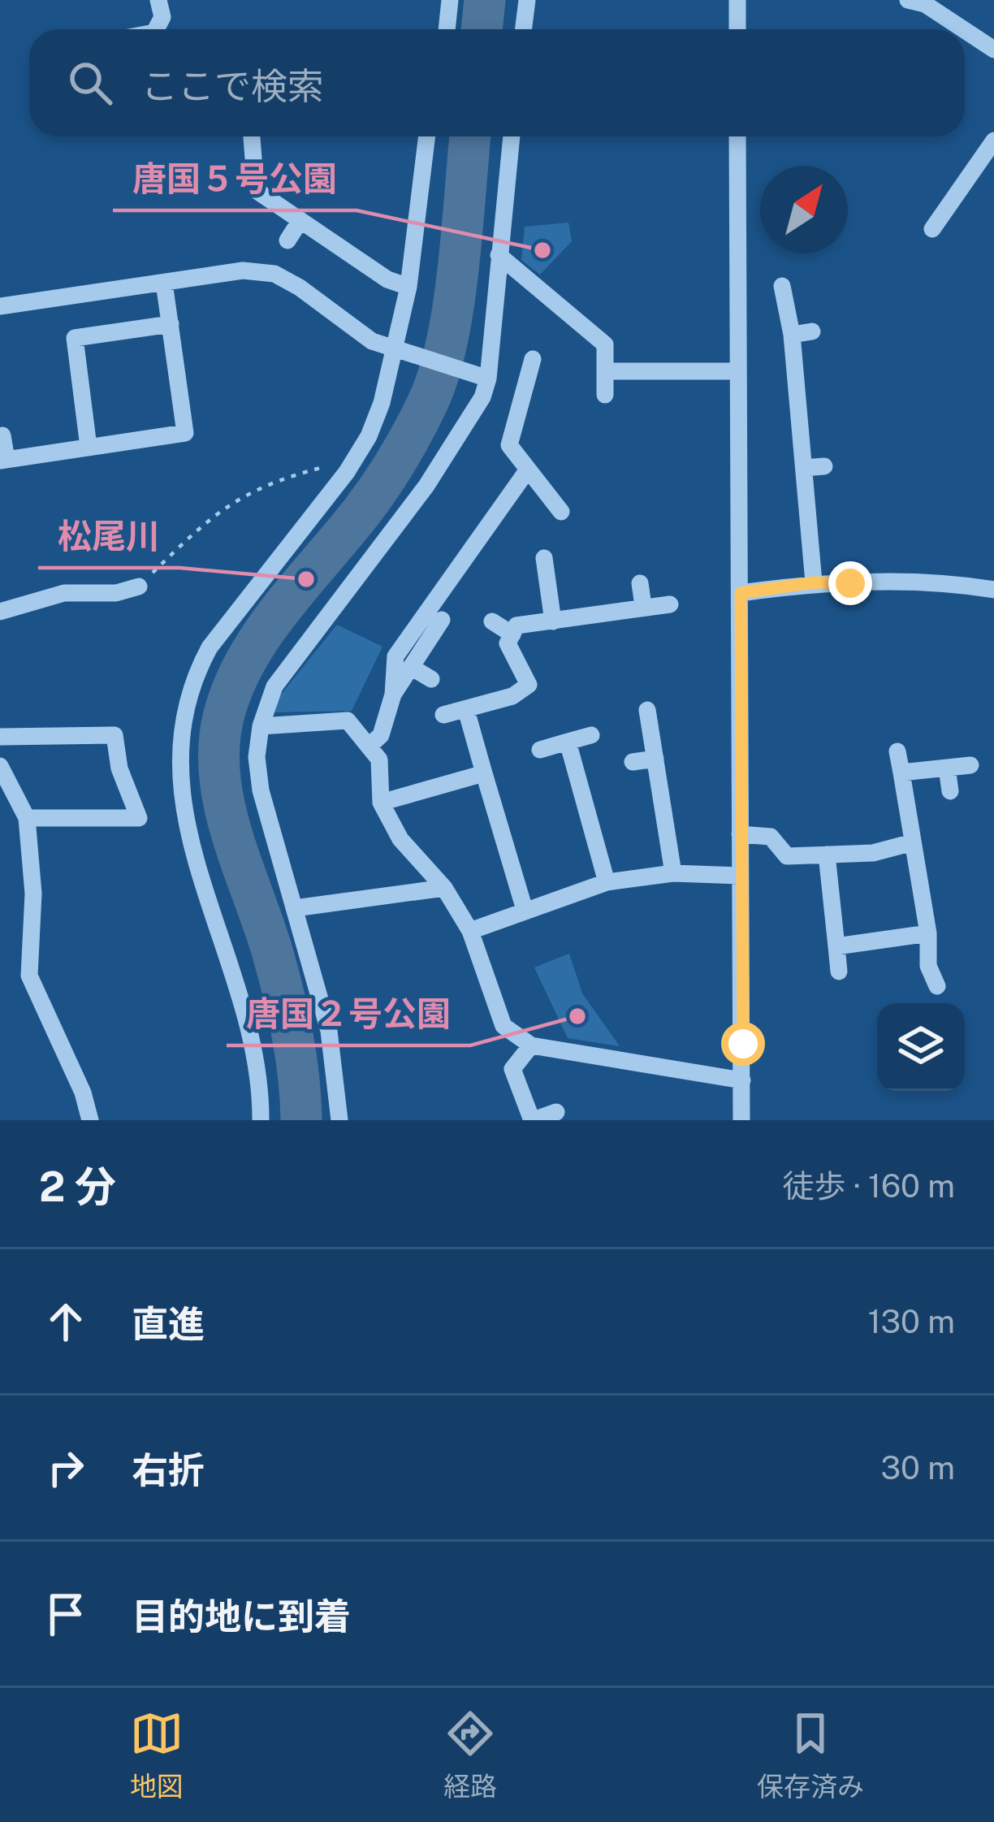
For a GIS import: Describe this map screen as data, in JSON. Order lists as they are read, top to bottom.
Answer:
{
  "places": ["唐国５号公園", "松尾川", "唐国２号公園"],
  "north": "top right",
  "page": {
    "search": "ここで検索",
    "heading": ["2 分", "徒歩 · 160 m"],
    "list": [
      ["直進", "130 m"],
      ["右折", "30 m"],
      "目的地に到着"
    ],
    "nav": ["地図", "経路", "保存済み"]
  }
}
